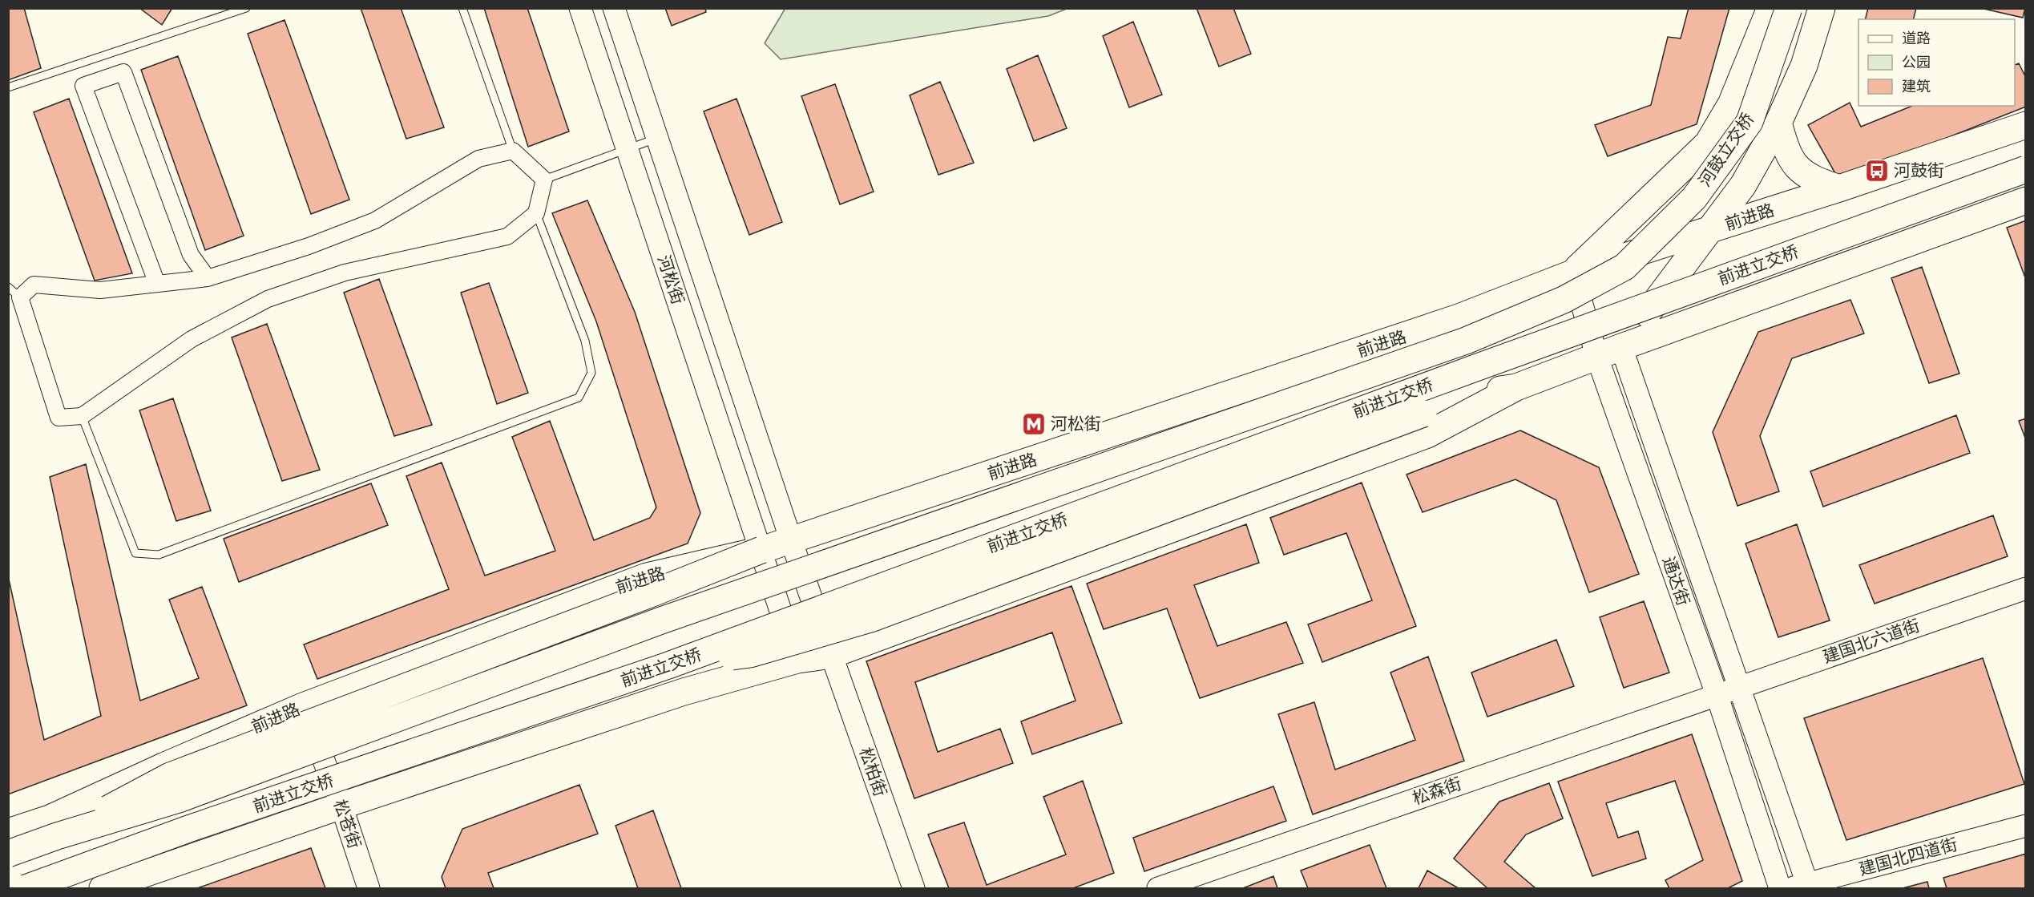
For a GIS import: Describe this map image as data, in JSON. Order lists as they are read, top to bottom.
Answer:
{
  "streets": {
    "highway": ["河鼓立交桥", "前进路", "前进立交桥"],
    "main road": [
      "河松街",
      "通达街",
      "建国北六道街",
      "松柏街",
      "松森街",
      "松苍街",
      "建国北四道街"
    ]
  },
  "crossings": [
    ["河鼓立交桥", "前进立交桥"],
    ["前进路", "河松街"],
    ["前进路", "通达街"],
    ["前进路", "松苍街"],
    ["河松街", "松柏街"],
    ["通达街", "建国北六道街"],
    ["通达街", "松森街"],
    ["通达街", "建国北四道街"],
    ["建国北六道街", "松森街"]
  ],
  "places": {
    "bus stop": ["河鼓街"],
    "metro station": ["河松街"]
  },
  "legend": ["道路", "公园", "建筑"]
}
